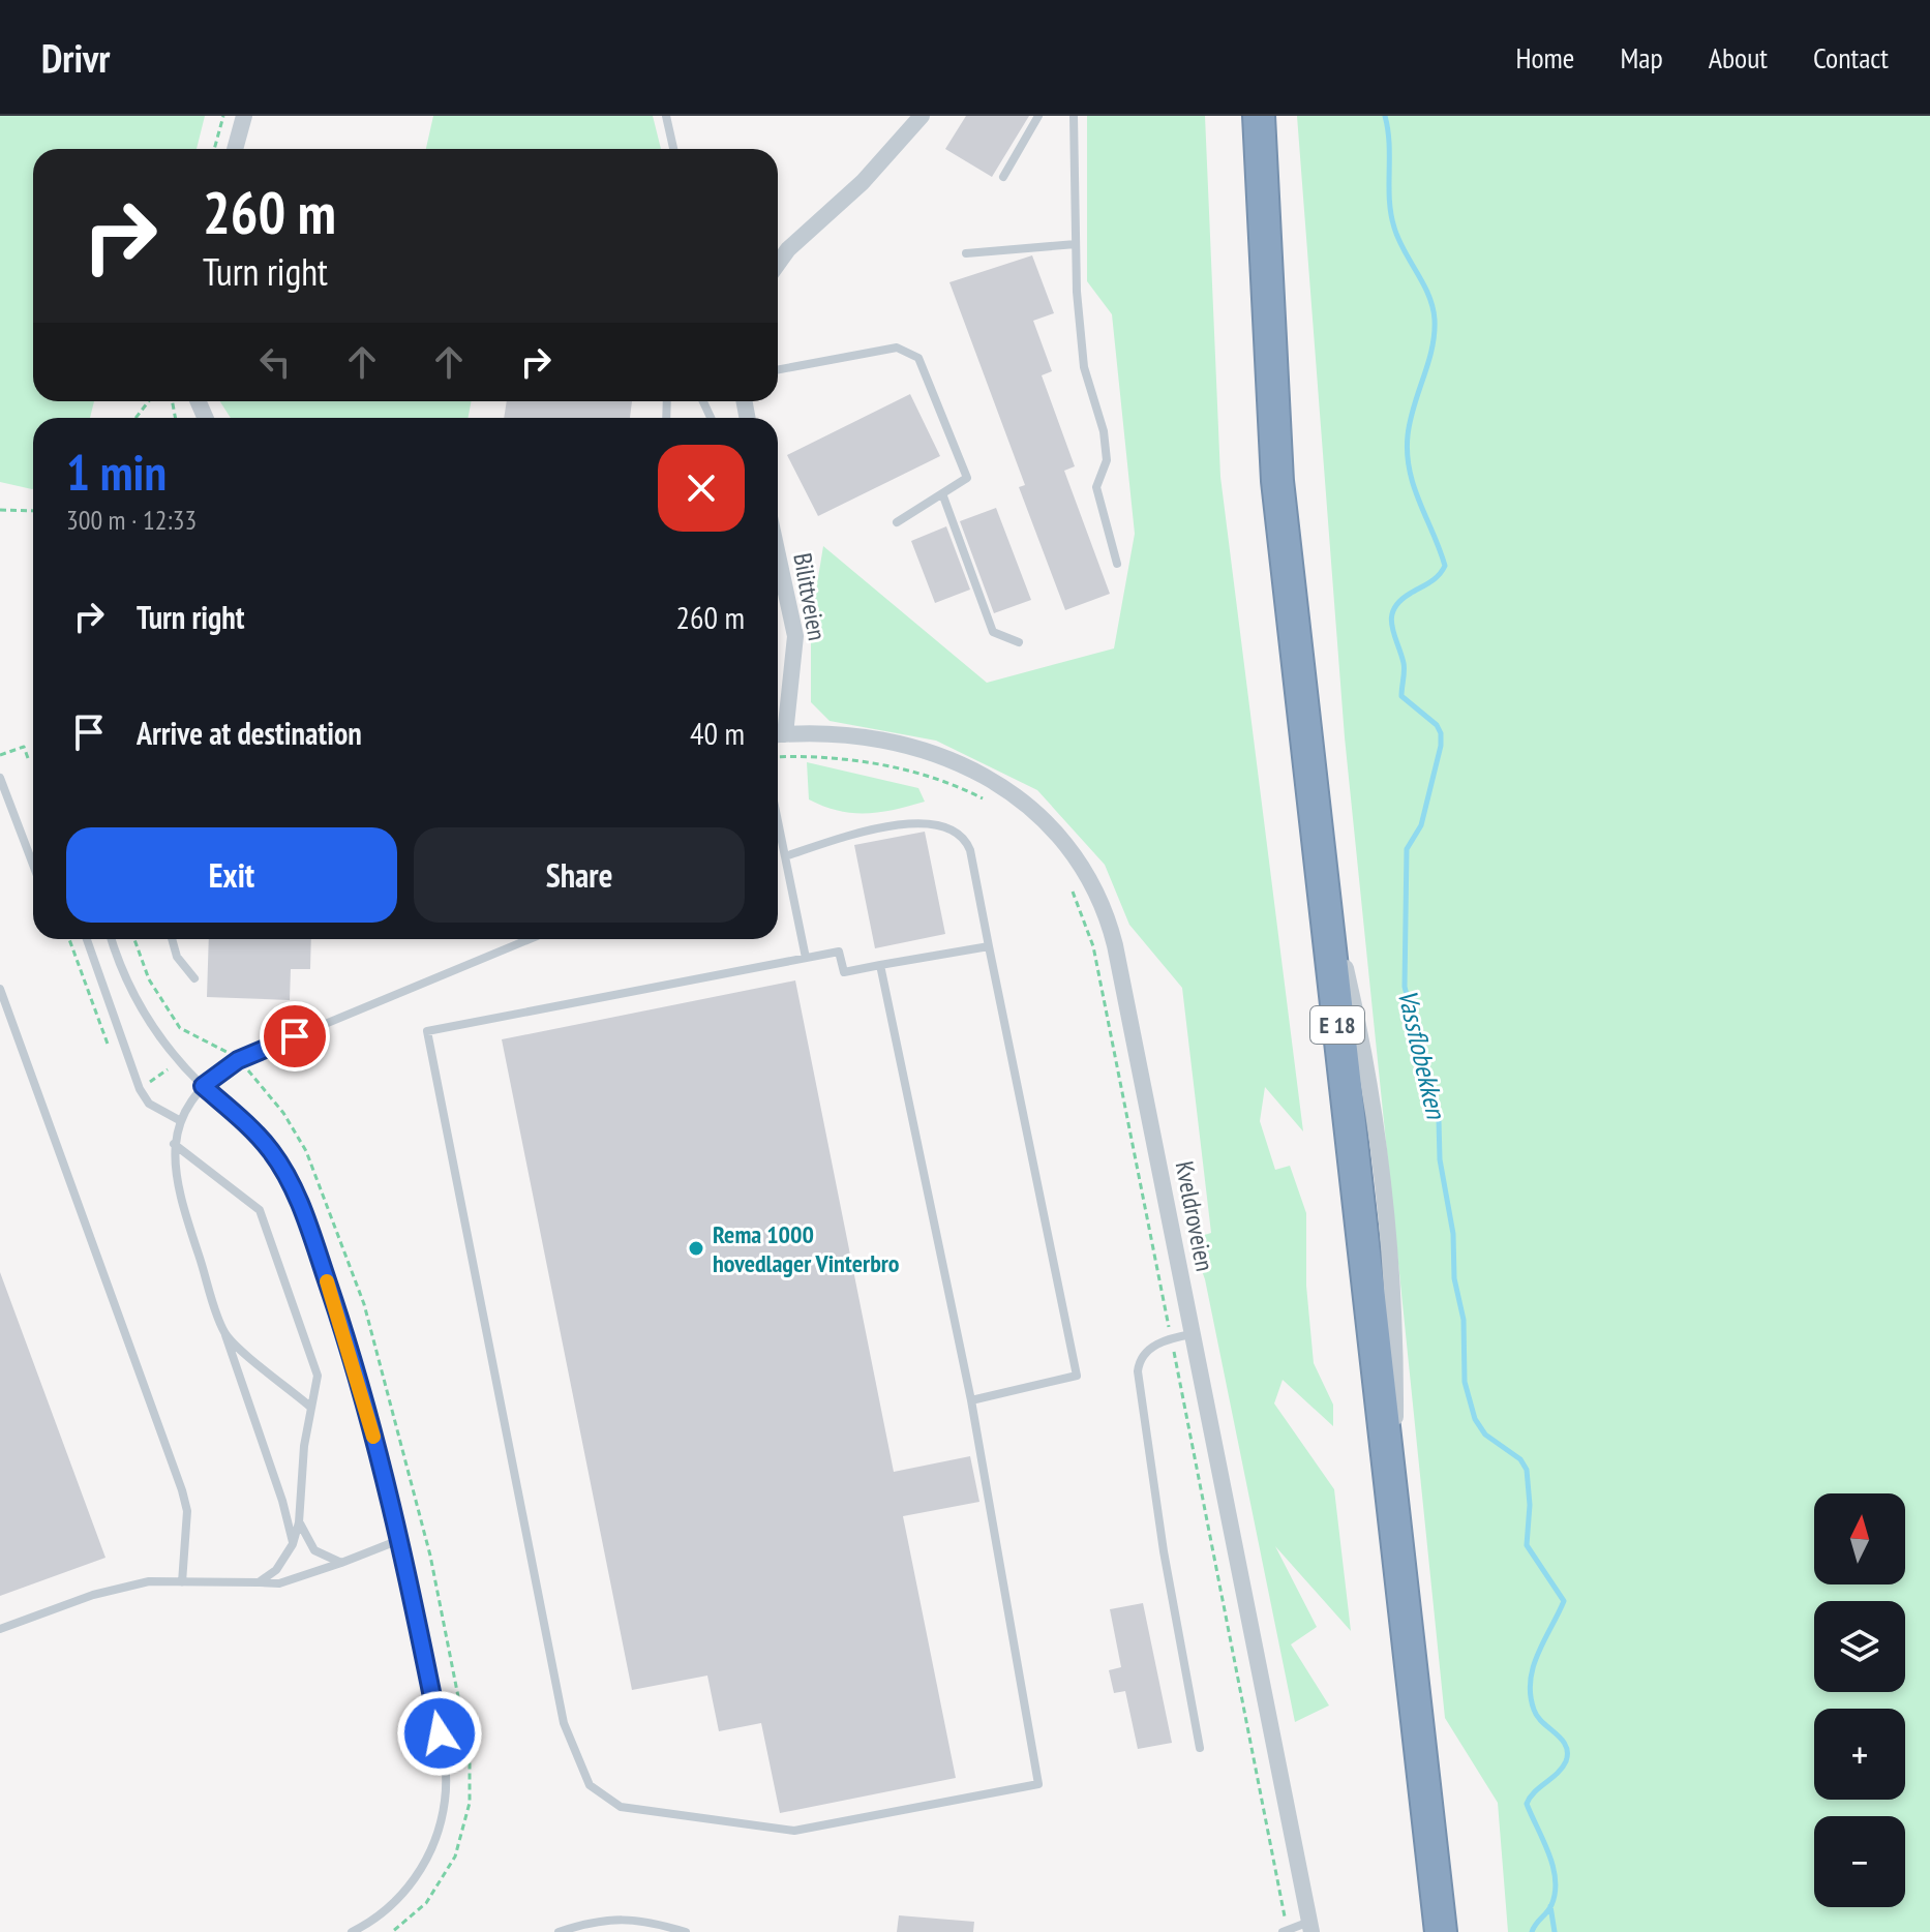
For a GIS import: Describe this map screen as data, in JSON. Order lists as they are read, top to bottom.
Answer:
{
  "streets": {
    "highway": ["E 18"],
    "street": ["Bilittveien", "Kveldroveien"]
  },
  "water": ["Vassflobekken"],
  "places": ["Rema 1000 hovedlager Vinterbro"],
  "north": "top",
  "page": {
    "header": "Drivr",
    "nav": [
      "Home",
      "Map",
      "About",
      "Contact"
    ],
    "turn": ["260 m", "Turn right"],
    "heading": ["1 min", "300 m · 12:33"],
    "list": [
      {
        "name": "Turn right",
        "value": "260 m"
      },
      {
        "name": "Arrive at destination",
        "value": "40 m"
      }
    ],
    "buttons": ["Exit", "Share"],
    "map_buttons": ["+", "−"]
  }
}
